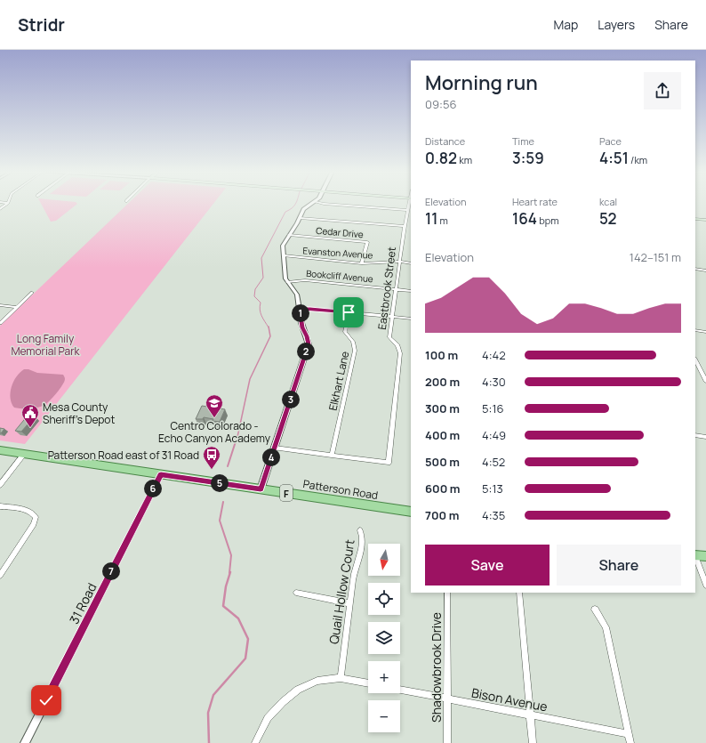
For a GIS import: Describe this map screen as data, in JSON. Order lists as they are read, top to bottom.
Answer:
{
  "streets": {
    "main road": ["Patterson Road", "F"],
    "street": [
      "Cedar Drive",
      "Evanston Avenue",
      "Bookcliff Avenue",
      "Eastbrook Street",
      "Elkhart Lane",
      "Quail Hollow Court",
      "31 Road",
      "Shadowbrook Drive",
      "Bison Avenue"
    ]
  },
  "crossings": [
    ["Cedar Drive", "Evanston Avenue"],
    ["Evanston Avenue", "Eastbrook Street"],
    ["Bookcliff Avenue", "Eastbrook Street"],
    ["Eastbrook Street", "Elkhart Lane"],
    ["Patterson Road", "F"],
    ["Patterson Road", "31 Road"],
    ["F", "31 Road"],
    ["Shadowbrook Drive", "Bison Avenue"]
  ],
  "parks": ["Long Family Memorial Park"],
  "places": {
    "school or university": ["Centro Colorado - Echo Canyon Academy"],
    "public building": ["Mesa County Sheriff's Depot"],
    "bus stop": ["Patterson Road east of 31 Road"]
  },
  "north": "bottom",
  "page": {
    "header": "Stridr",
    "nav": ["Map", "Layers", "Share"],
    "heading": ["Morning run", "09:56"],
    "stats": [
      ["Distance", "0.82 km"],
      ["Time", "3:59"],
      ["Pace", "4:51 /km"],
      ["Elevation", "11 m"],
      ["Heart rate", "164 bpm"],
      ["kcal", "52"]
    ],
    "chart": ["Elevation", "142–151 m"],
    "pins": [
      "1",
      "2",
      "3",
      "4",
      "5",
      "6",
      "7"
    ],
    "list": [
      {
        "name": "100 m",
        "note": "4:42"
      },
      {
        "name": "200 m",
        "note": "4:30"
      },
      {
        "name": "300 m",
        "note": "5:16"
      },
      {
        "name": "400 m",
        "note": "4:49"
      },
      {
        "name": "500 m",
        "note": "4:52"
      },
      {
        "name": "600 m",
        "note": "5:13"
      },
      {
        "name": "700 m",
        "note": "4:35"
      }
    ],
    "buttons": ["Save", "Share"],
    "map_buttons": ["+", "−"]
  }
}
